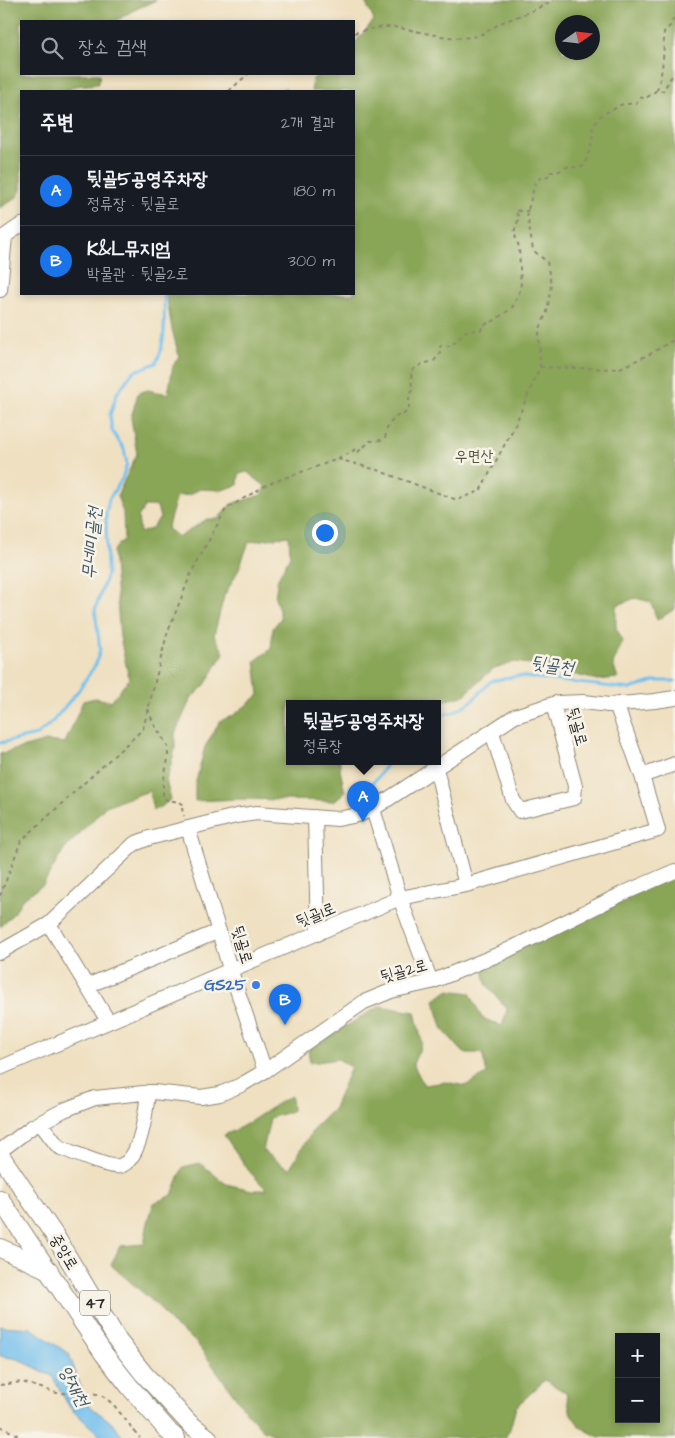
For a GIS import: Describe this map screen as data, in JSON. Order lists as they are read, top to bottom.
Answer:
{
  "streets": {
    "main road": ["중앙로", "47"],
    "street": ["뒷골로", "뒷골1로", "뒷골2로"]
  },
  "crossings": [
    ["뒷골로", "뒷골1로"],
    ["뒷골로", "뒷골2로"]
  ],
  "water": ["무네미골천", "뒷골천", "양재천"],
  "parks": ["우면산"],
  "places": ["GS25"],
  "north": "right",
  "page": {
    "search": "장소 검색",
    "heading": ["주변", "2개 결과"],
    "list": [
      {
        "mark": "A",
        "name": "뒷골5공영주차장",
        "note": "정류장 · 뒷골로",
        "value": "180 m"
      },
      {
        "mark": "B",
        "name": "K&L뮤지엄",
        "note": "박물관 · 뒷골2로",
        "value": "300 m"
      }
    ],
    "popup": ["뒷골5공영주차장", "정류장"],
    "pins": ["A", "B"],
    "map_buttons": ["+", "−"]
  }
}
